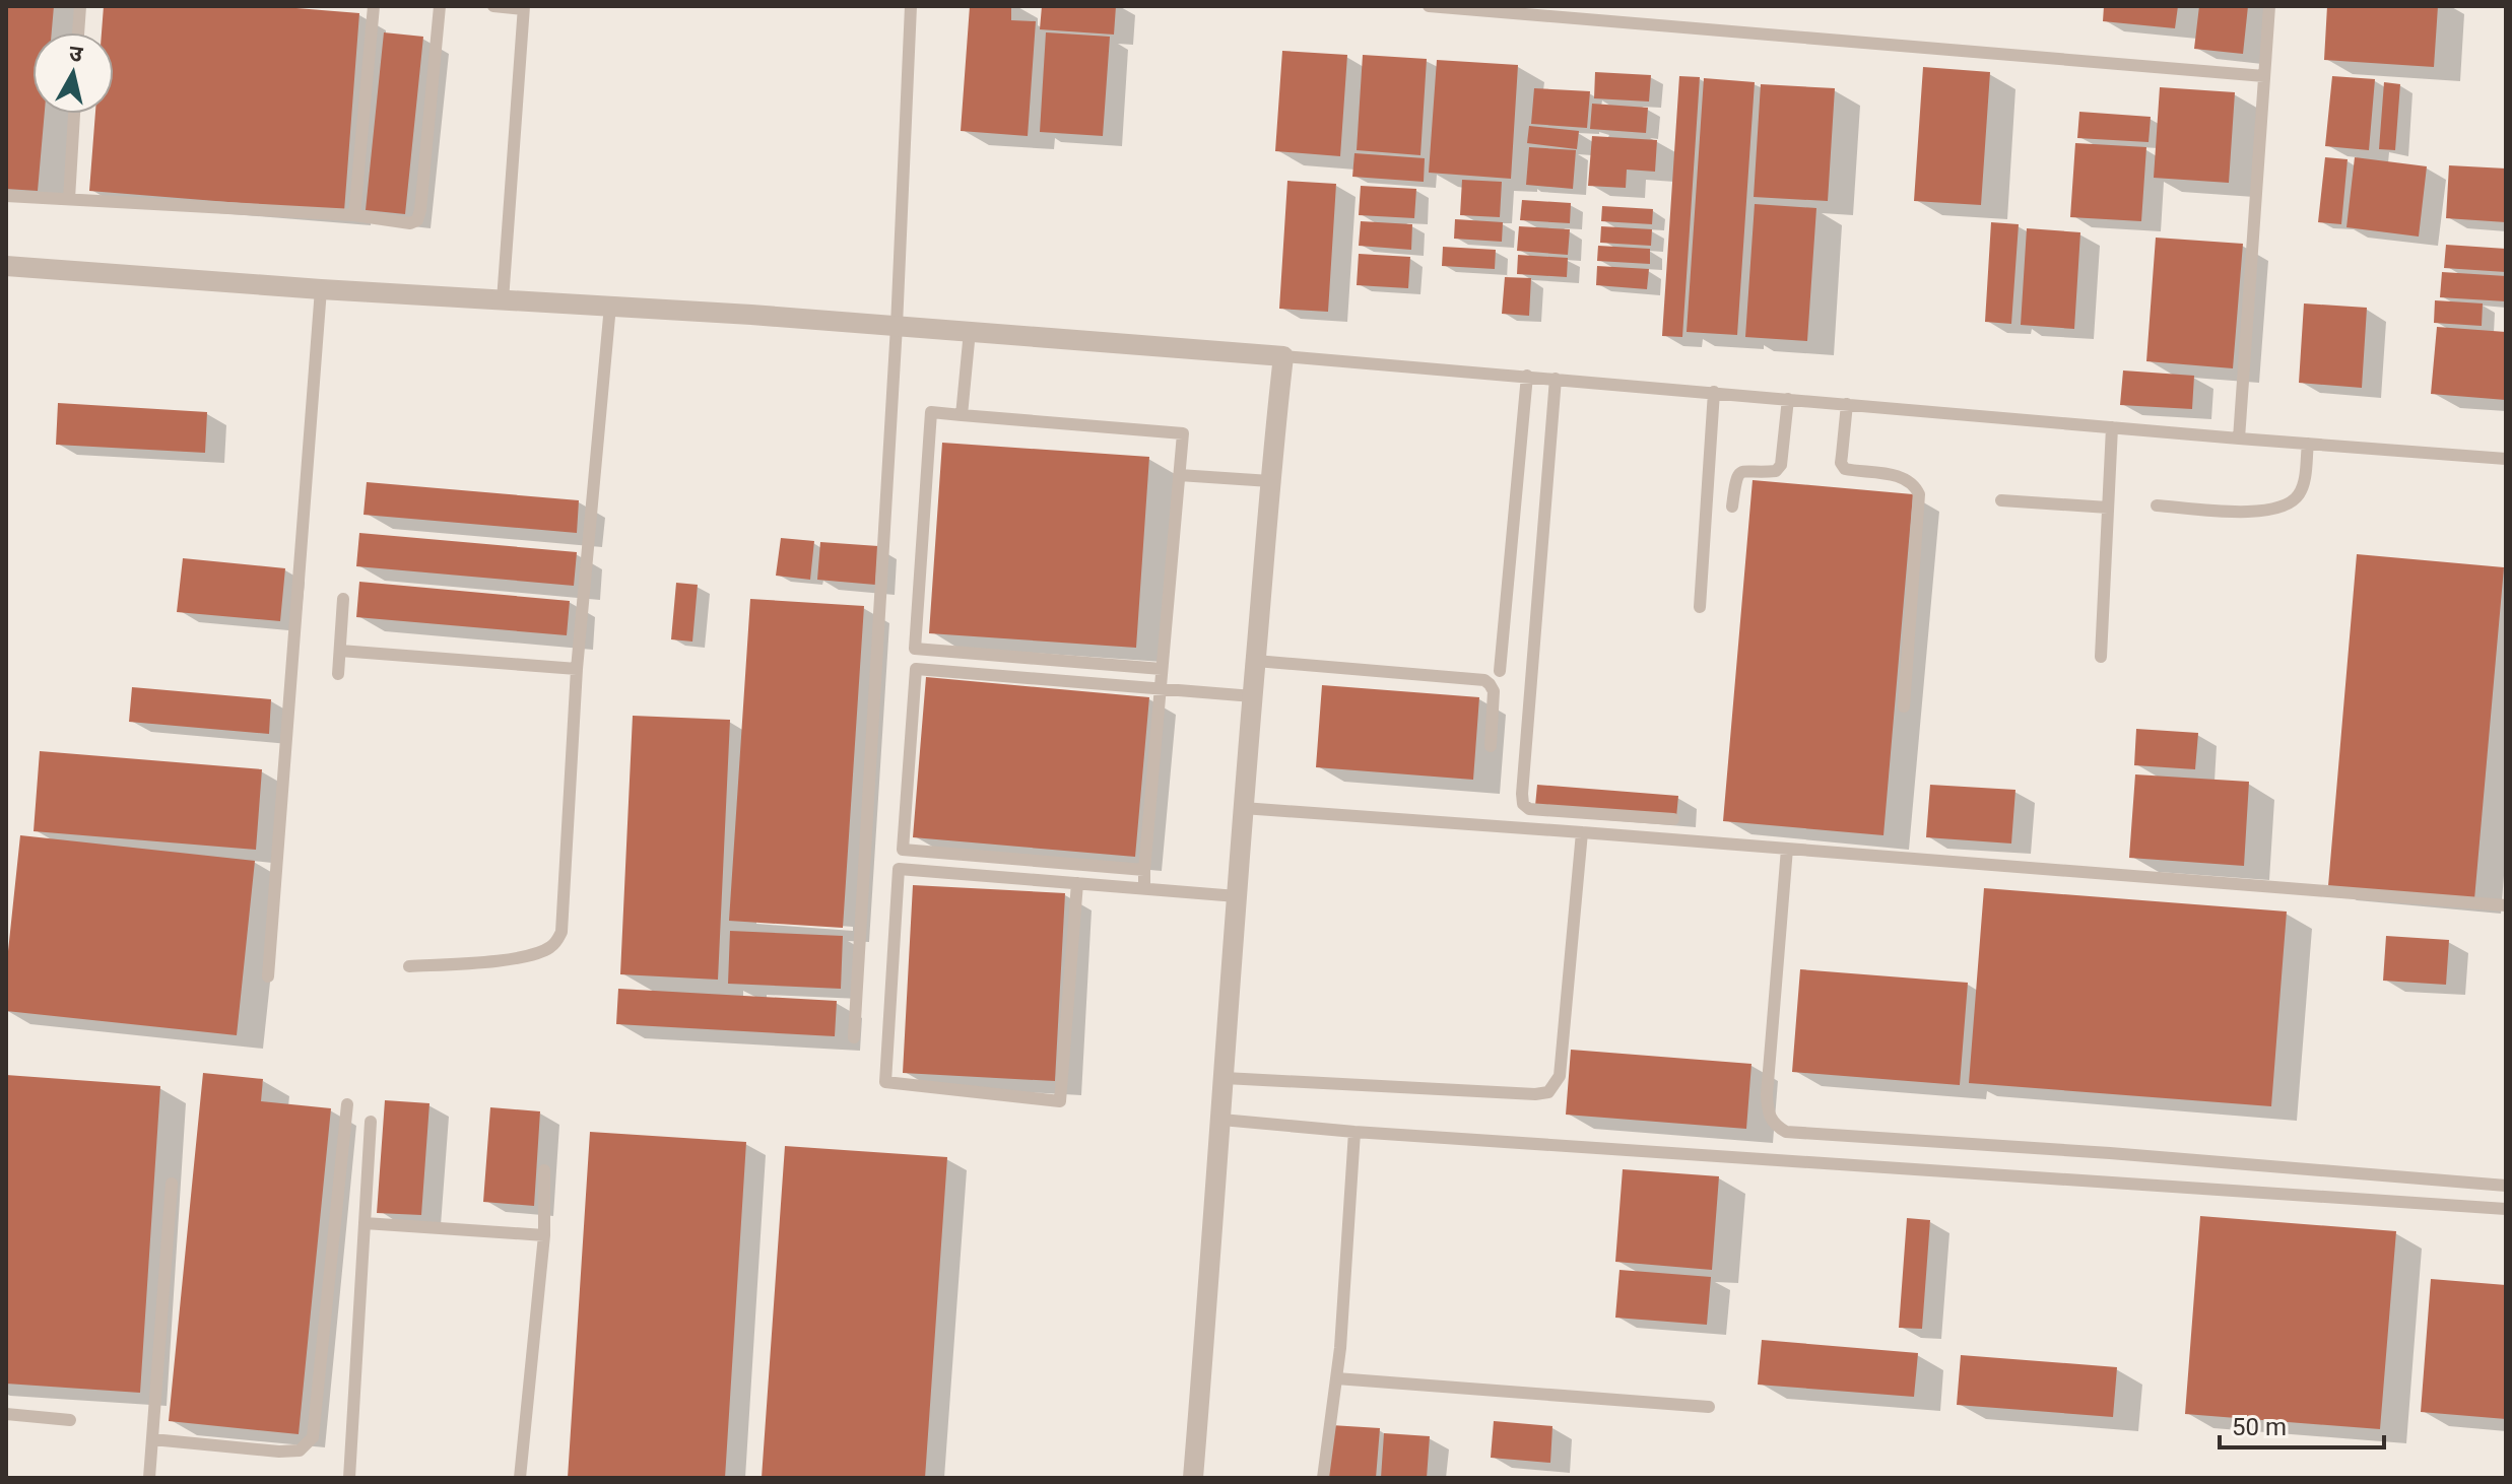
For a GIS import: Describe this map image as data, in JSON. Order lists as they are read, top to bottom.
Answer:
{
  "scale_bar": "50 m",
  "north": "top"
}
